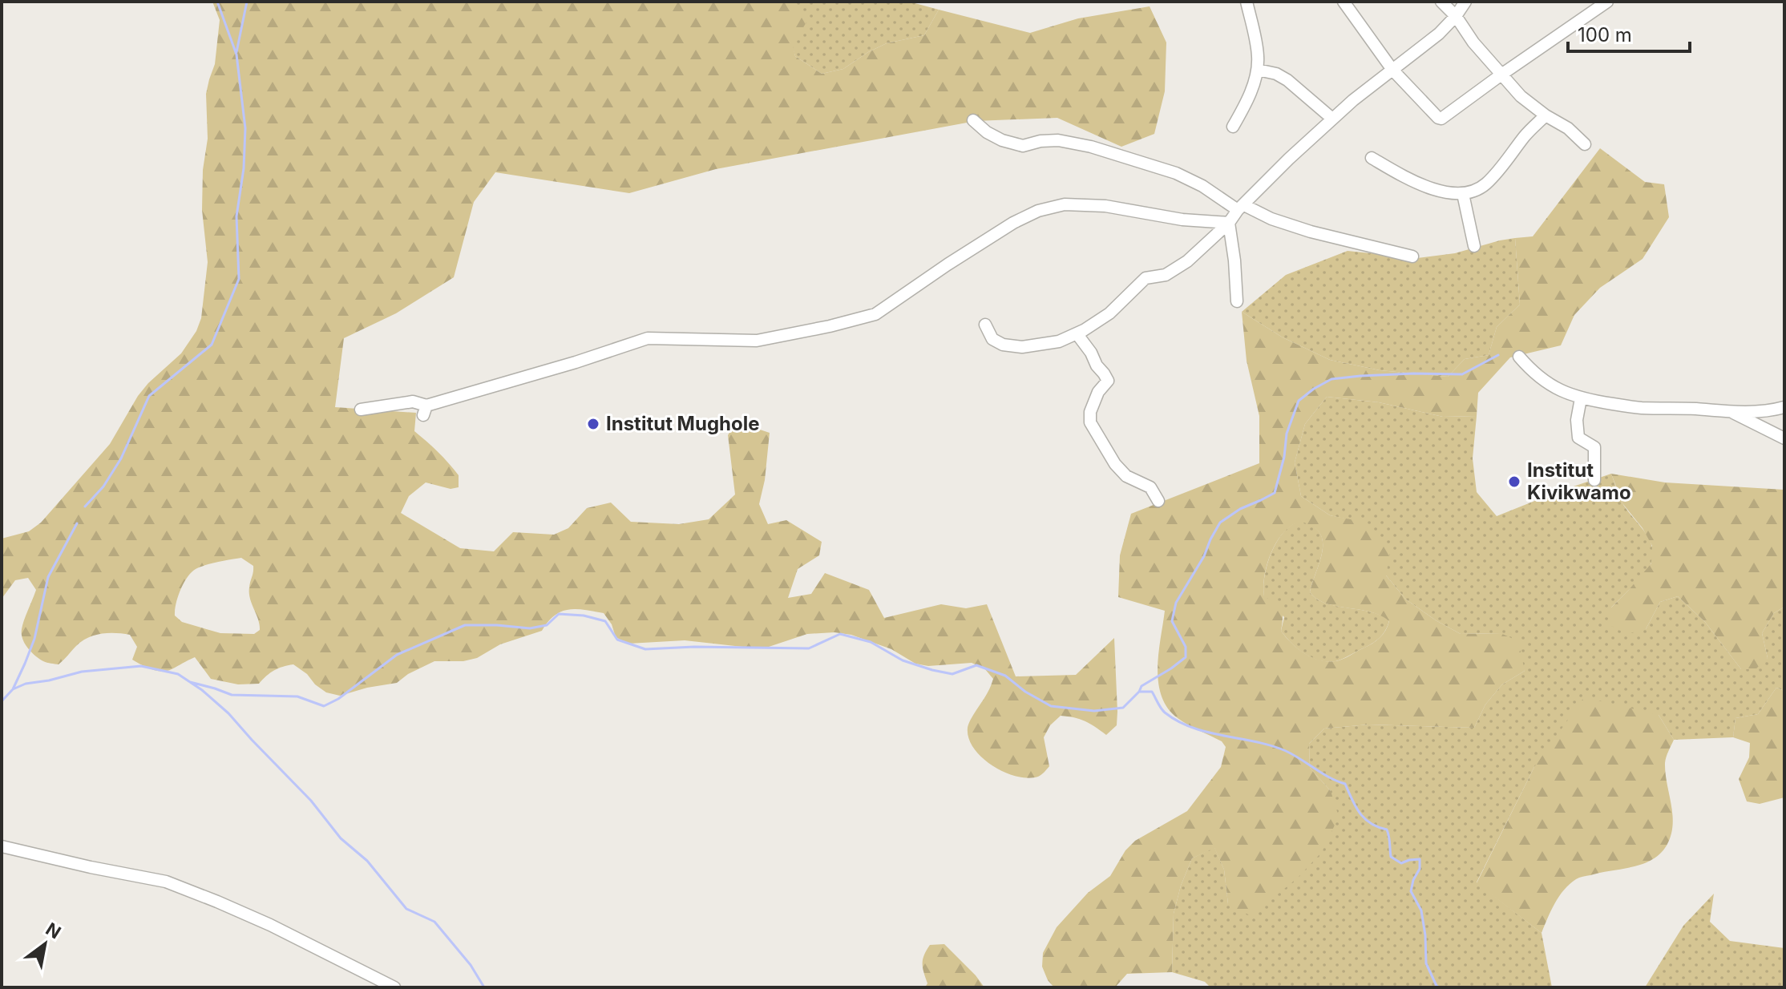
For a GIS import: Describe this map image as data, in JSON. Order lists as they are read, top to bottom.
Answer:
{
  "places": ["Institut Mughole", "Institut Kivikwamo"],
  "scale_bar": "100 m",
  "north": "top right"
}
